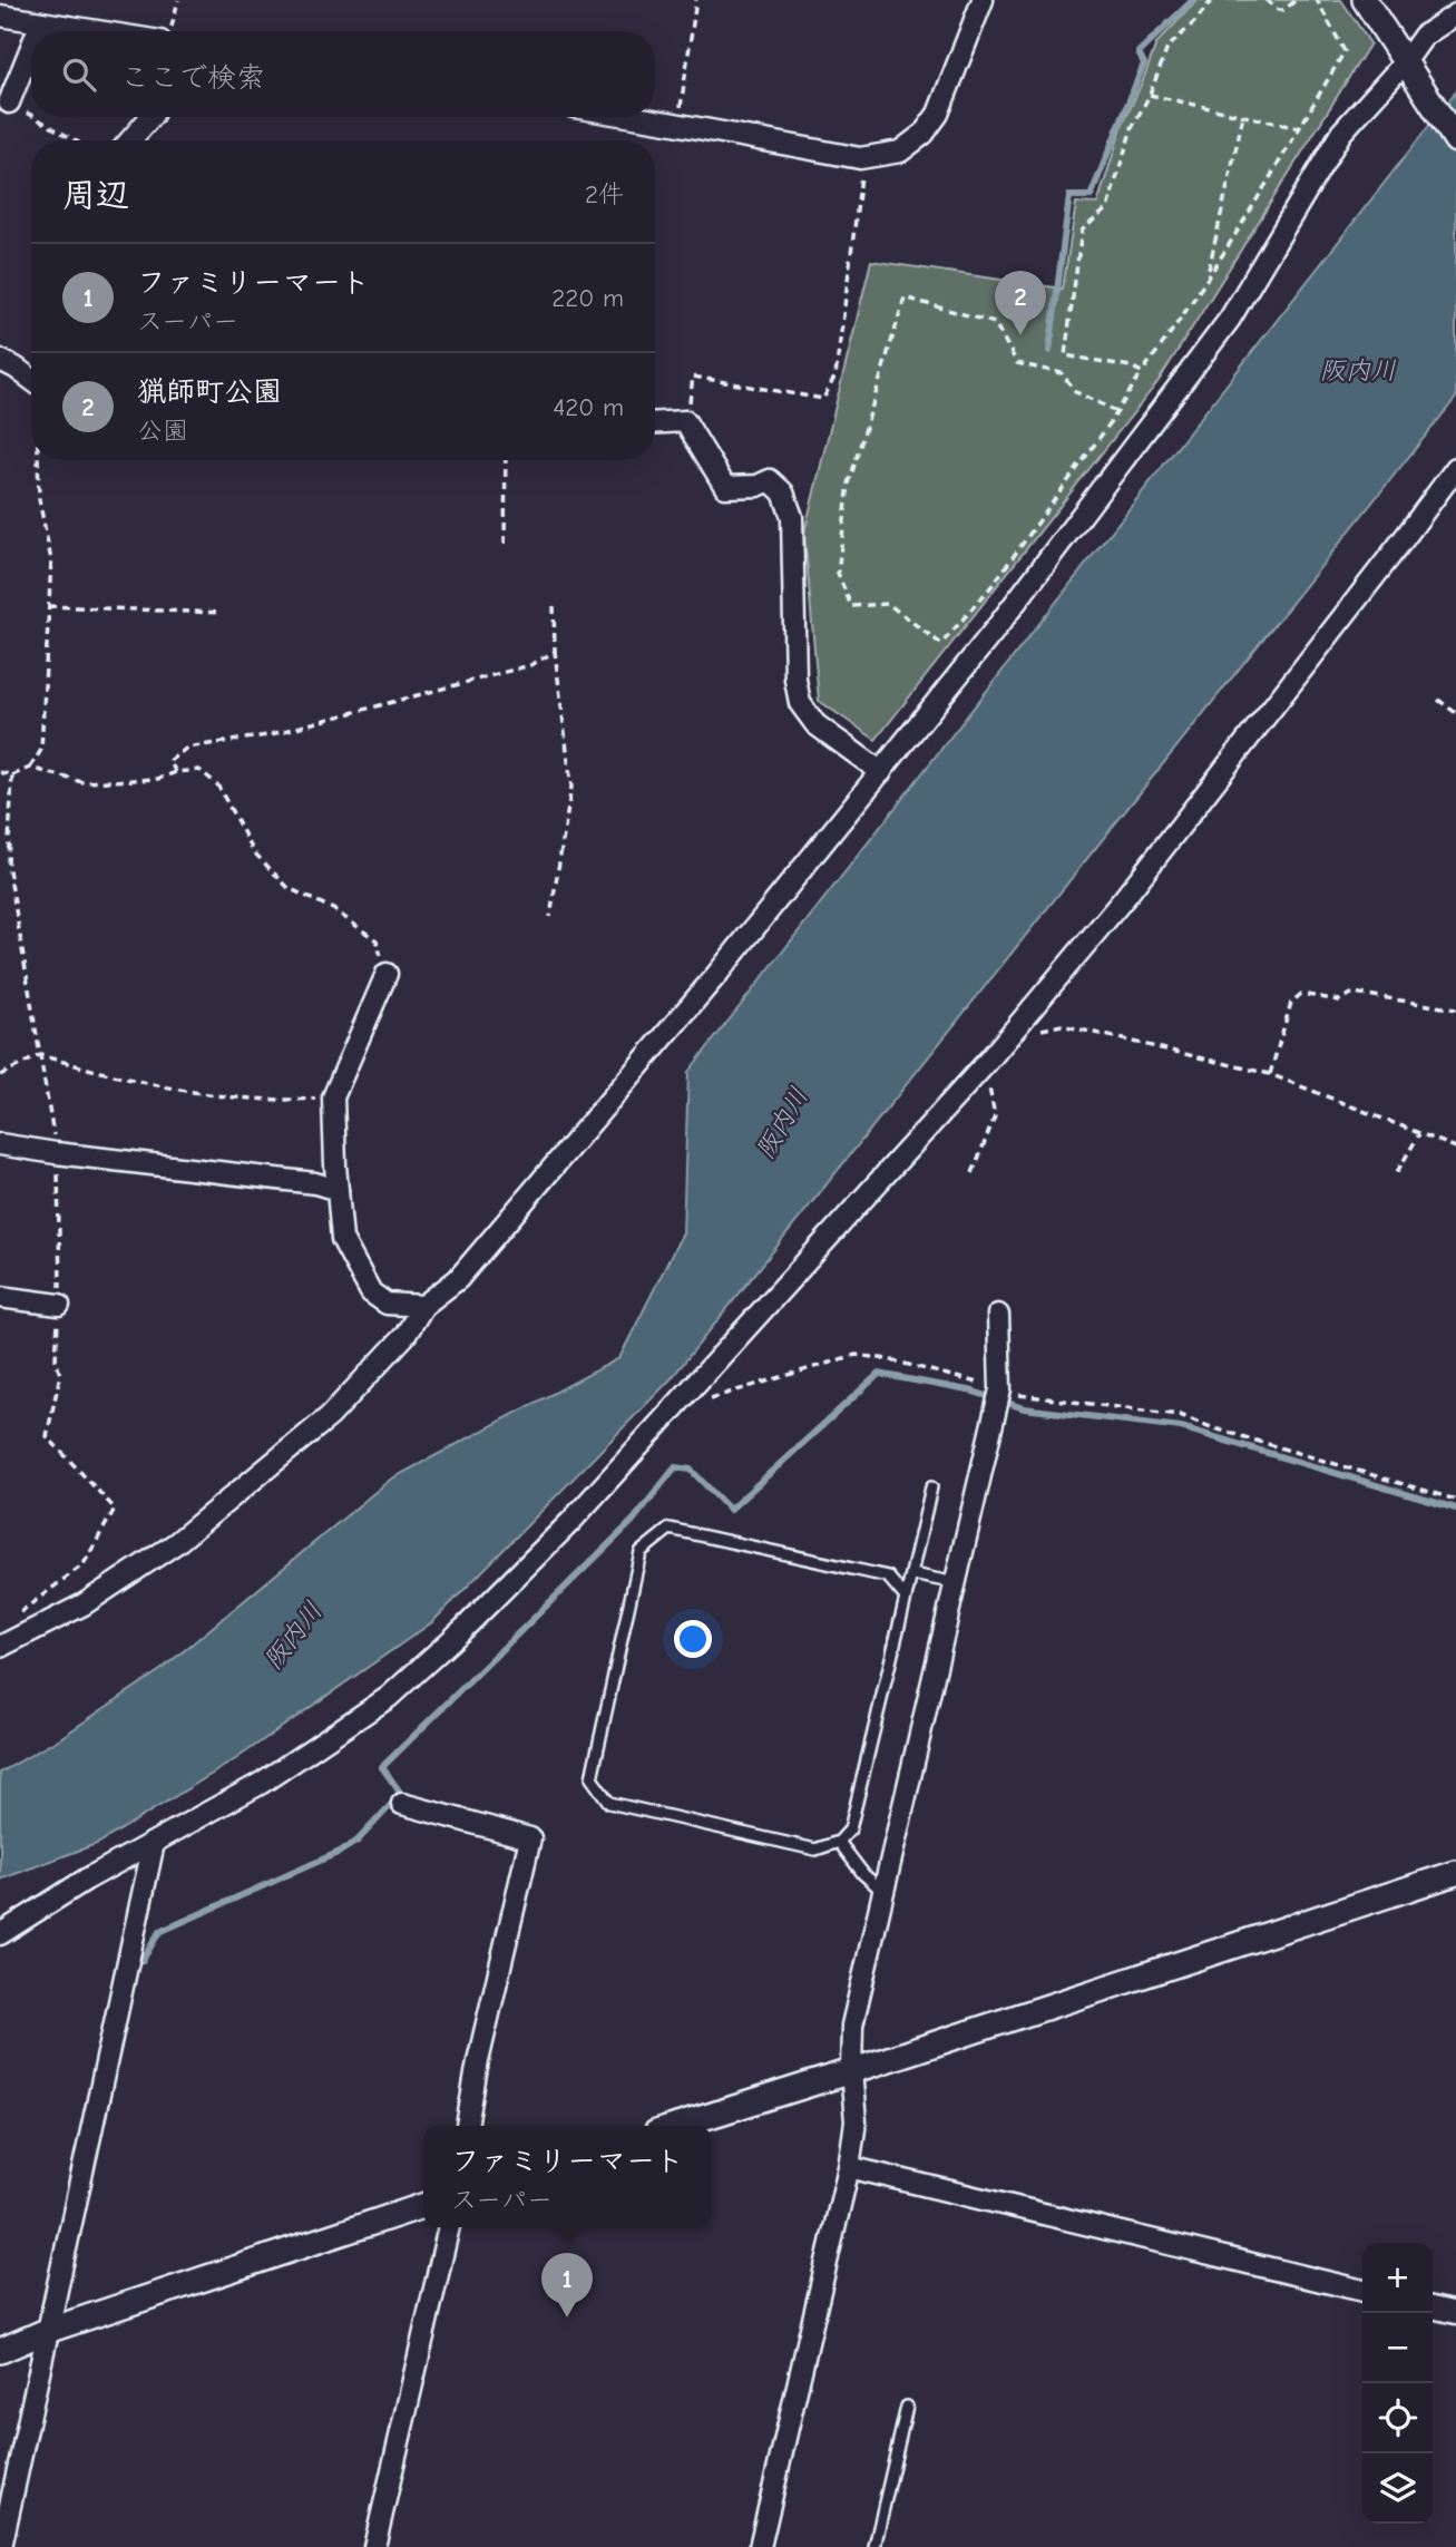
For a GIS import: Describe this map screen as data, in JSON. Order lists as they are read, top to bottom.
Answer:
{
  "water": ["阪内川"],
  "page": {
    "search": "ここで検索",
    "heading": ["周辺", "2件"],
    "list": [
      {
        "mark": "1",
        "name": "ファミリーマート",
        "note": "スーパー",
        "value": "220 m"
      },
      {
        "mark": "2",
        "name": "猟師町公園",
        "note": "公園",
        "value": "420 m"
      }
    ],
    "pins": ["2", "1"],
    "popup": ["ファミリーマート", "スーパー"],
    "map_buttons": ["+", "−"]
  }
}
